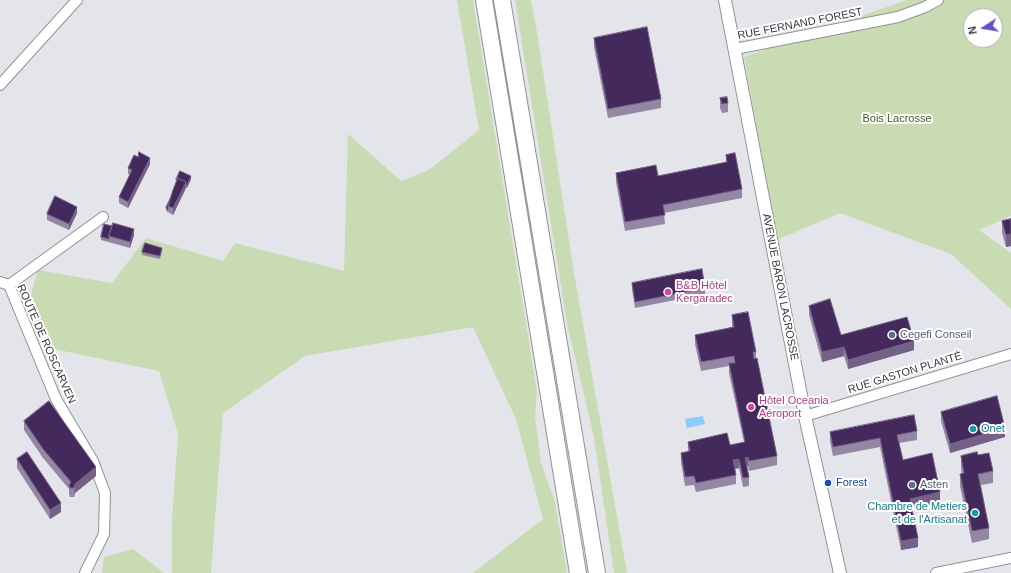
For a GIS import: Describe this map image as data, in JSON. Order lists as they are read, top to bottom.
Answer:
{
  "streets": {
    "street": [
      "RUE FERNAND FOREST",
      "AVENUE BARON LACROSSE",
      "ROUTE DE ROSCARVEN",
      "RUE GASTON PLANTÉ"
    ]
  },
  "crossings": [
    ["RUE FERNAND FOREST", "AVENUE BARON LACROSSE"],
    ["AVENUE BARON LACROSSE", "RUE GASTON PLANTÉ"]
  ],
  "parks": ["Bois Lacrosse"],
  "places": [
    "B&B Hôtel Kergaradec",
    "Cegefi Conseil",
    "Hôtel Oceania Aéroport",
    "Onet",
    "Forest",
    "Asten",
    "Chambre de Metiers et de l'Artisanat"
  ],
  "north": "left"
}
